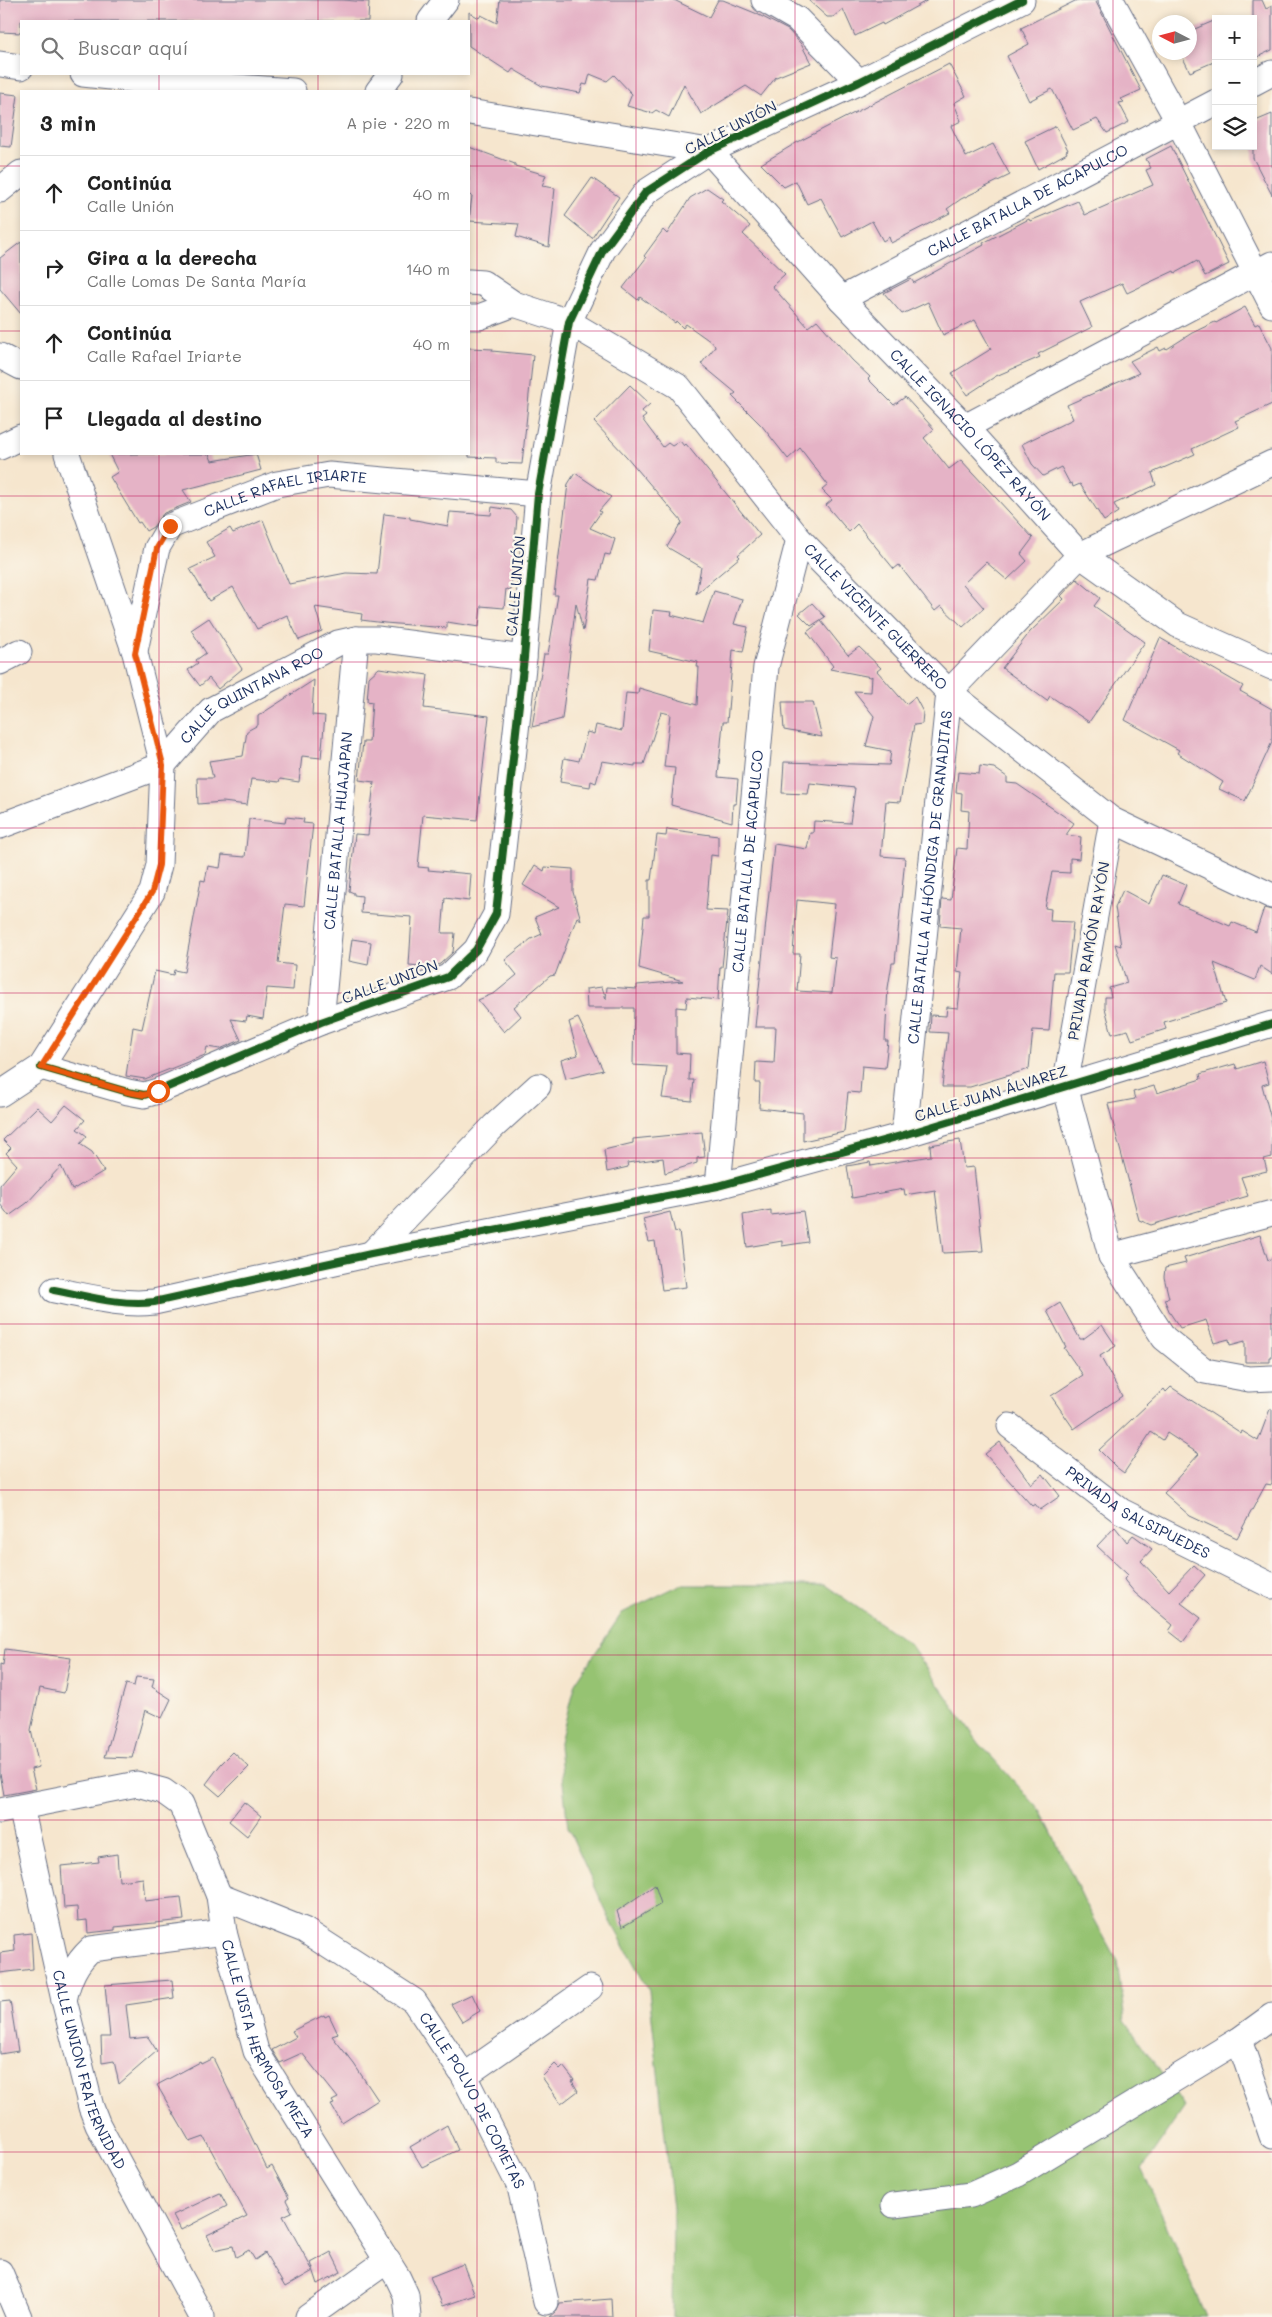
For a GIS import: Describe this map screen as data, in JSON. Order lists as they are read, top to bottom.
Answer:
{
  "streets": {
    "street": [
      "CALLE UNIÓN",
      "CALLE BATALLA DE ACAPULCO",
      "CALLE IGNACIO LÓPEZ RAYÓN",
      "CALLE RAFAEL IRIARTE",
      "CALLE VICENTE GUERRERO",
      "CALLE QUINTANA ROO",
      "CALLE BATALLA HUAJAPAN",
      "CALLE BATALLA ALHÓNDIGA DE GRANADITAS",
      "PRIVADA RAMÓN RAYÓN",
      "CALLE JUAN ÁLVAREZ",
      "PRIVADA SALSIPUEDES",
      "CALLE VISTA HERMOSA MEZA",
      "CALLE UNION FRATERNIDAD",
      "CALLE POLVO DE COMETAS"
    ]
  },
  "crossings": [
    ["CALLE UNIÓN", "CALLE IGNACIO LÓPEZ RAYÓN"],
    ["CALLE UNIÓN", "CALLE RAFAEL IRIARTE"],
    ["CALLE UNIÓN", "CALLE VICENTE GUERRERO"],
    ["CALLE UNIÓN", "CALLE QUINTANA ROO"],
    ["CALLE UNIÓN", "CALLE BATALLA HUAJAPAN"],
    ["CALLE BATALLA DE ACAPULCO", "CALLE IGNACIO LÓPEZ RAYÓN"],
    ["CALLE BATALLA DE ACAPULCO", "CALLE VICENTE GUERRERO"],
    ["CALLE BATALLA DE ACAPULCO", "CALLE JUAN ÁLVAREZ"],
    ["CALLE IGNACIO LÓPEZ RAYÓN", "CALLE BATALLA ALHÓNDIGA DE GRANADITAS"],
    ["CALLE VICENTE GUERRERO", "CALLE BATALLA ALHÓNDIGA DE GRANADITAS"],
    ["CALLE VICENTE GUERRERO", "PRIVADA RAMÓN RAYÓN"],
    ["CALLE QUINTANA ROO", "CALLE BATALLA HUAJAPAN"],
    ["CALLE BATALLA ALHÓNDIGA DE GRANADITAS", "CALLE JUAN ÁLVAREZ"],
    ["PRIVADA RAMÓN RAYÓN", "CALLE JUAN ÁLVAREZ"],
    ["CALLE VISTA HERMOSA MEZA", "CALLE UNION FRATERNIDAD"],
    ["CALLE VISTA HERMOSA MEZA", "CALLE POLVO DE COMETAS"]
  ],
  "north": "left",
  "page": {
    "map_buttons": ["+", "−"],
    "search": "Buscar aquí",
    "heading": ["3 min", "A pie · 220 m"],
    "list": [
      ["Continúa", "Calle Unión", "40 m"],
      ["Gira a la derecha", "Calle Lomas De Santa María", "140 m"],
      ["Continúa", "Calle Rafael Iriarte", "40 m"],
      "Llegada al destino"
    ]
  }
}
